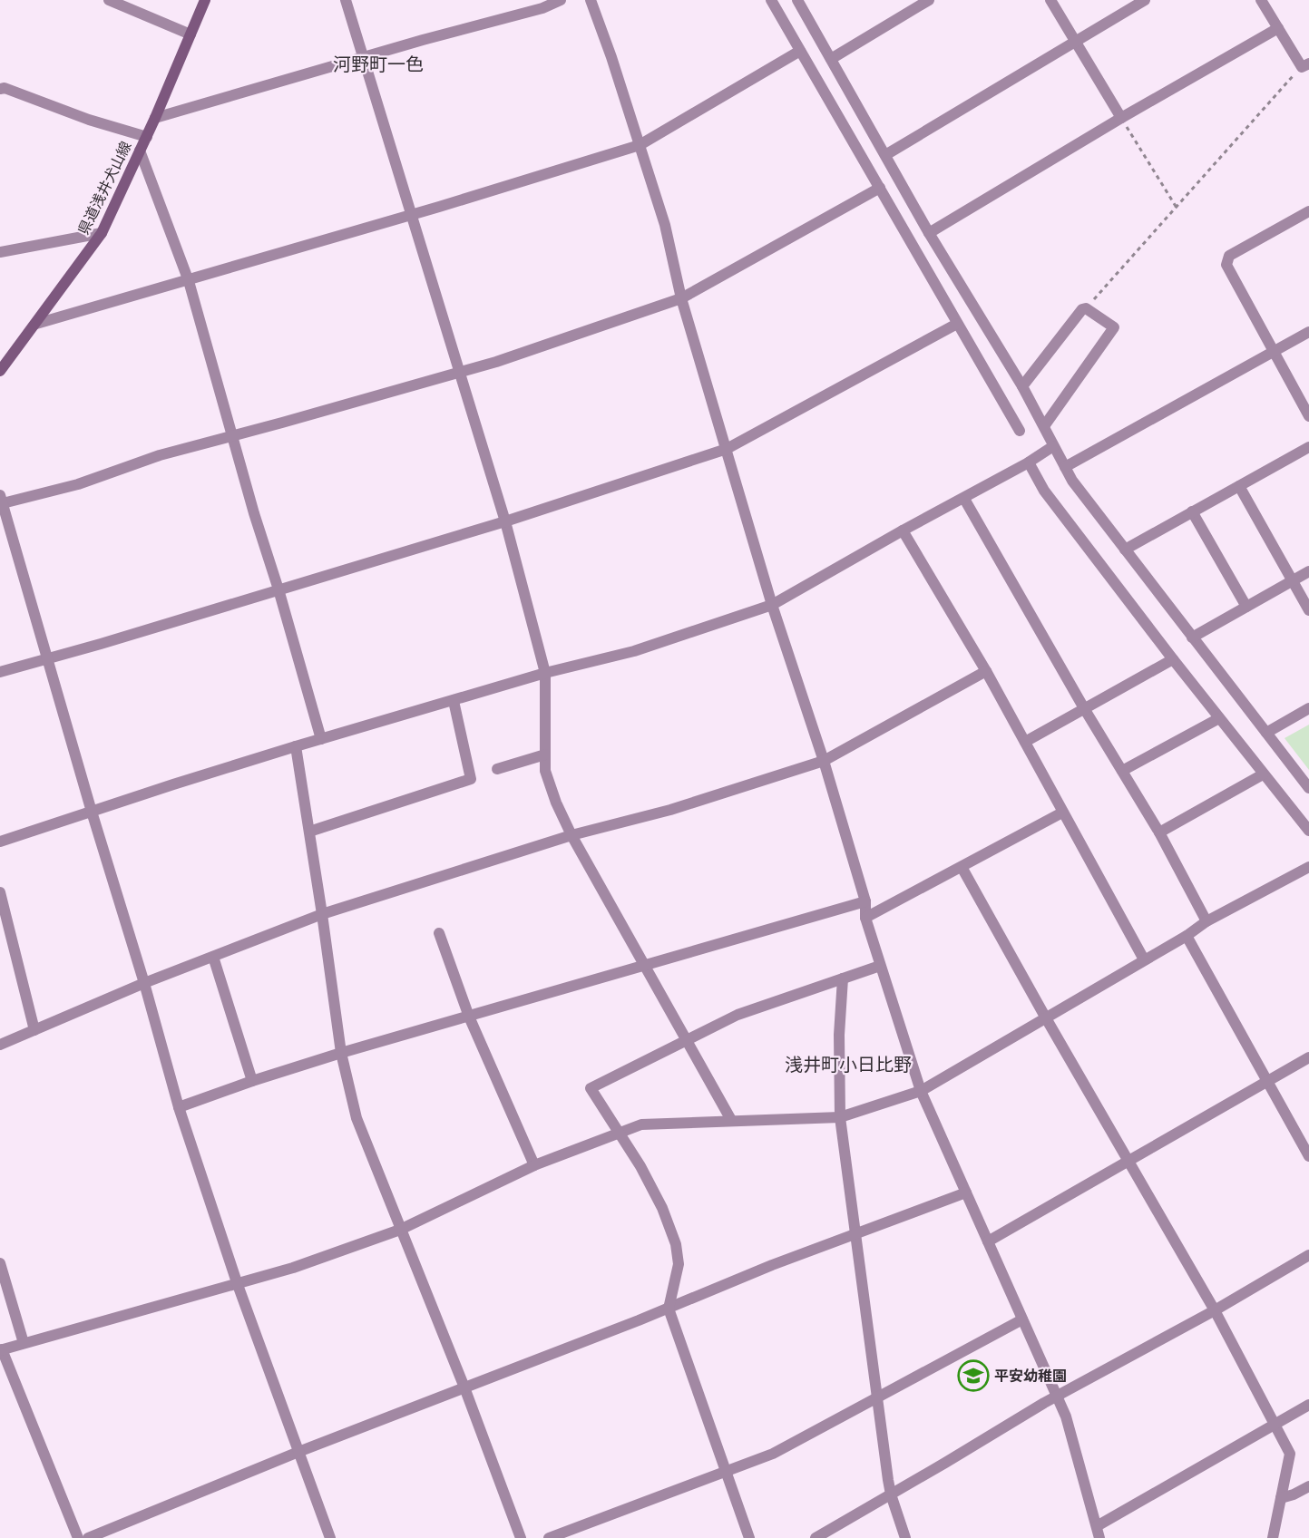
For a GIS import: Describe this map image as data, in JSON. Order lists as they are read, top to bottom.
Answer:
{
  "streets": {
    "main road": ["県道浅井犬山線"]
  },
  "districts": ["河野町一色", "浅井町小日比野"],
  "places": {
    "school or university": ["平安幼稚園"]
  }
}
